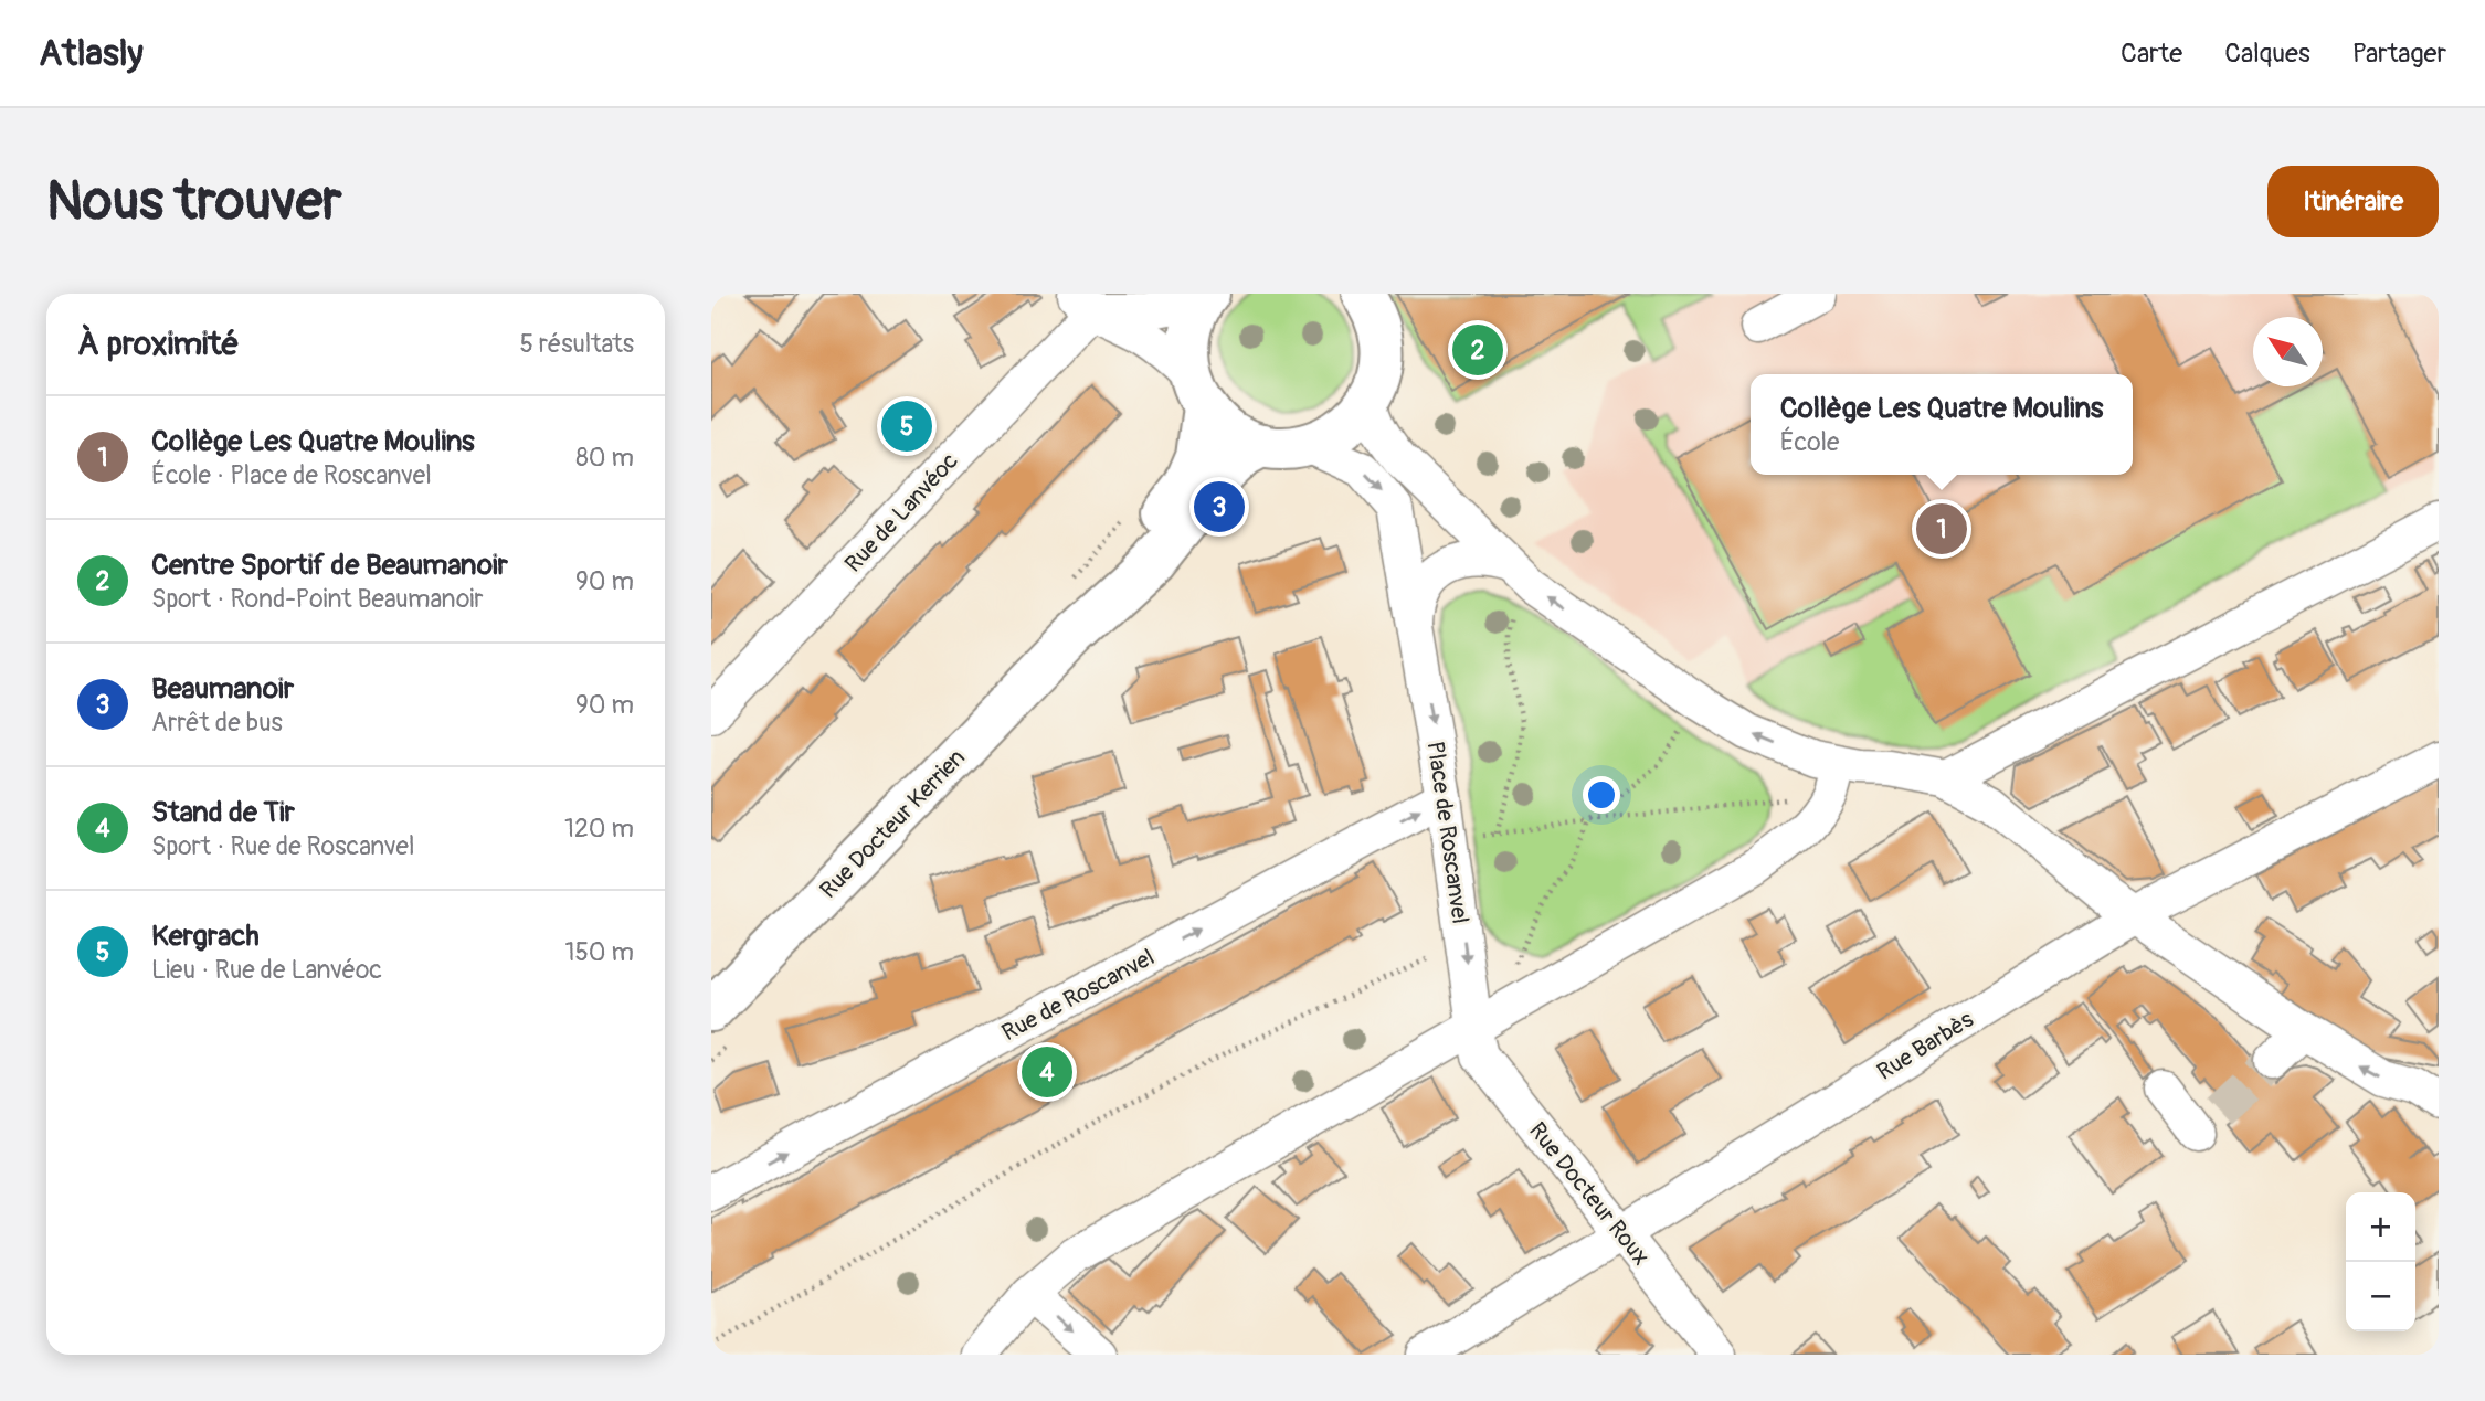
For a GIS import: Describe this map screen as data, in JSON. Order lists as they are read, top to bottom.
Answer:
{
  "streets": {
    "main road": ["Rue Docteur Kerrien"],
    "street": [
      "Rue de Lanvéoc",
      "Place de Roscanvel",
      "Rue de Roscanvel",
      "Rue Barbès",
      "Rue Docteur Roux"
    ]
  },
  "crossings": [
    ["Place de Roscanvel", "Rue de Roscanvel"],
    ["Place de Roscanvel", "Rue Barbès"],
    ["Place de Roscanvel", "Rue Docteur Roux"],
    ["Rue Barbès", "Rue Docteur Roux"]
  ],
  "north": "top left",
  "page": {
    "header": "Atlasly",
    "nav": ["Carte", "Calques", "Partager"],
    "buttons": "Itinéraire",
    "title": "Nous trouver",
    "heading": ["À proximité", "5 résultats"],
    "pins": [
      "2",
      "5",
      "3",
      "1",
      "4"
    ],
    "popup": ["Collège Les Quatre Moulins", "École"],
    "list": [
      {
        "mark": "1",
        "name": "Collège Les Quatre Moulins",
        "note": "École · Place de Roscanvel",
        "value": "80 m"
      },
      {
        "mark": "2",
        "name": "Centre Sportif de Beaumanoir",
        "note": "Sport · Rond-Point Beaumanoir",
        "value": "90 m"
      },
      {
        "mark": "3",
        "name": "Beaumanoir",
        "note": "Arrêt de bus",
        "value": "90 m"
      },
      {
        "mark": "4",
        "name": "Stand de Tir",
        "note": "Sport · Rue de Roscanvel",
        "value": "120 m"
      },
      {
        "mark": "5",
        "name": "Kergrach",
        "note": "Lieu · Rue de Lanvéoc",
        "value": "150 m"
      }
    ],
    "map_buttons": ["+", "−"]
  }
}
